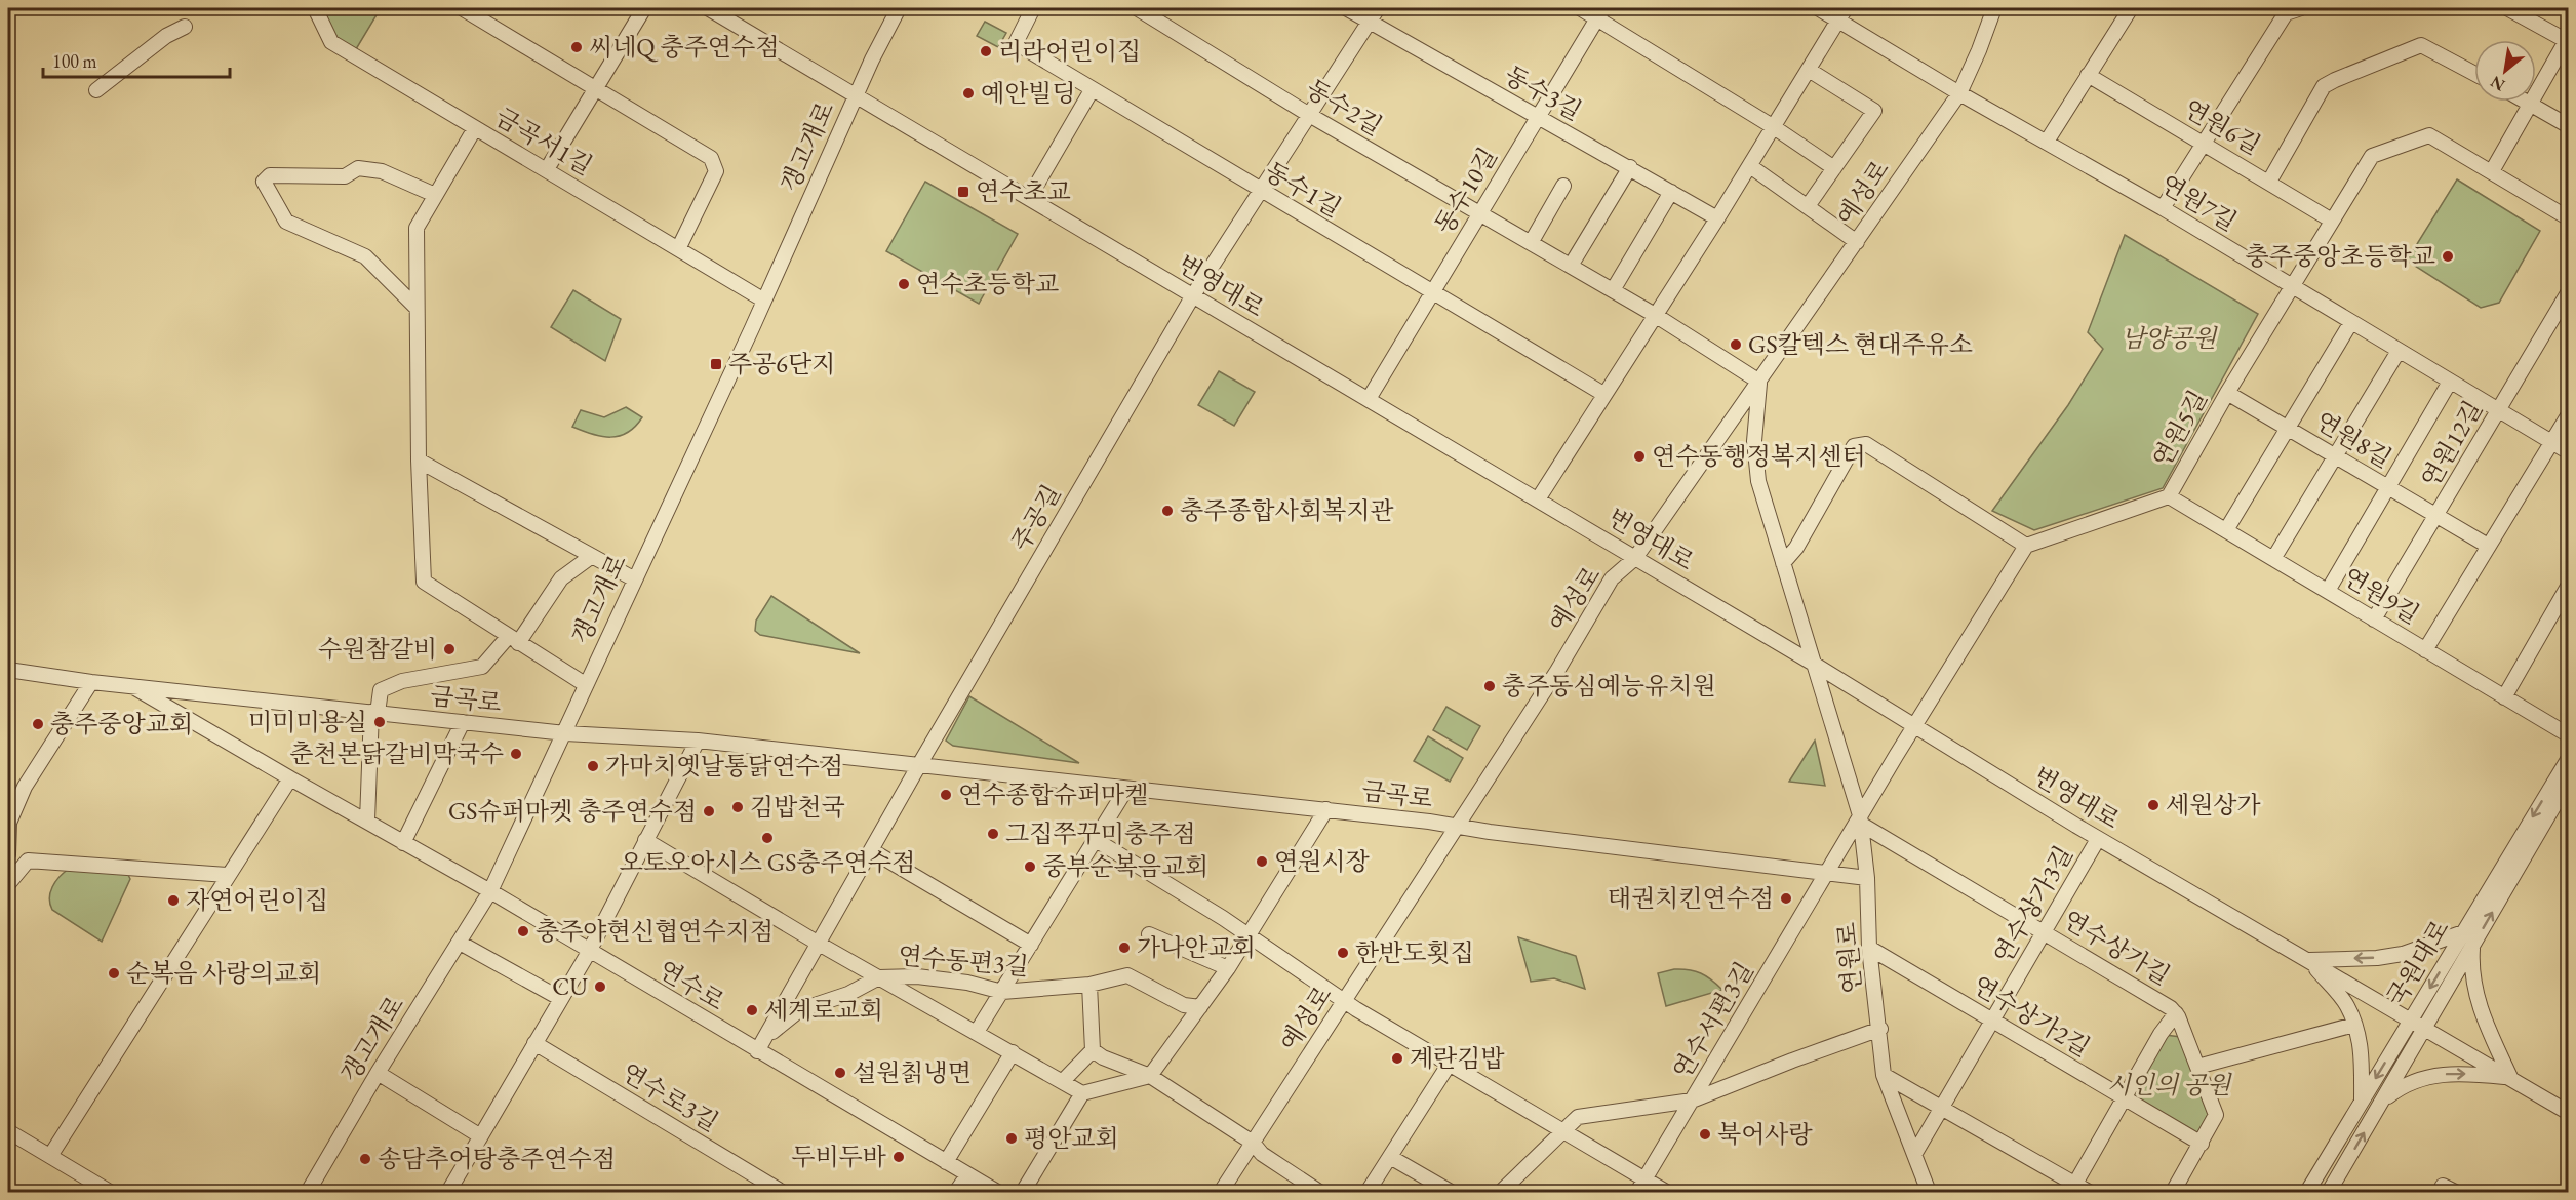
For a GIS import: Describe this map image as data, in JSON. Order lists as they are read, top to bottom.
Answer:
{
  "streets": {
    "street": [
      "동수3길",
      "동수2길",
      "연원6길",
      "금곡서1길",
      "갱고개로",
      "동수1길",
      "동수10길",
      "예성로",
      "연원7길",
      "번영대로",
      "연원5길",
      "연원8길",
      "연원12길",
      "주공길",
      "연원9길",
      "금곡로",
      "연수상가3길",
      "연수상가길",
      "연원로",
      "연수동편3길",
      "국원대로",
      "연수로",
      "연수상가2길",
      "연수서편3길",
      "연수로3길"
    ]
  },
  "crossings": [
    ["동수3길", "동수10길"],
    ["동수3길", "주공길"],
    ["동수2길", "동수10길"],
    ["동수2길", "예성로"],
    ["동수2길", "주공길"],
    ["연원6길", "연원5길"],
    ["금곡서1길", "갱고개로"],
    ["갱고개로", "번영대로"],
    ["갱고개로", "금곡로"],
    ["갱고개로", "연수로"],
    ["동수1길", "동수10길"],
    ["동수1길", "주공길"],
    ["동수10길", "번영대로"],
    ["예성로", "연원7길"],
    ["예성로", "번영대로"],
    ["예성로", "금곡로"],
    ["연원7길", "연원5길"],
    ["연원7길", "연원12길"],
    ["번영대로", "주공길"],
    ["번영대로", "연수상가3길"],
    ["번영대로", "연원로"],
    ["번영대로", "국원대로"],
    ["연원5길", "연원8길"],
    ["연원5길", "연원9길"],
    ["연원8길", "연원12길"],
    ["연원12길", "연원9길"],
    ["주공길", "금곡로"],
    ["금곡로", "연원로"],
    ["금곡로", "연수로"],
    ["금곡로", "연수서편3길"],
    ["연수상가3길", "연수상가길"],
    ["연수상가3길", "연원로"],
    ["연수상가3길", "연수상가2길"],
    ["연수상가길", "연원로"],
    ["연수상가길", "연수상가2길"],
    ["연수상가길", "연수서편3길"],
    ["연원로", "연수상가2길"],
    ["연원로", "연수서편3길"]
  ],
  "parks": ["남양공원", "시인의 공원"],
  "places": {
    "other": [
      "씨네Q 충주연수점",
      "리라어린이집",
      "예안빌딩",
      "충주중앙초등학교",
      "연수초등학교",
      "GS칼텍스 현대주유소",
      "연수동행정복지센터",
      "충주종합사회복지관",
      "수원참갈비",
      "충주동심예능유치원",
      "미미미용실",
      "충주중앙교회",
      "춘천본닭갈비막국수",
      "가마치옛날통닭연수점",
      "연수종합슈퍼마켙",
      "세원상가",
      "김밥천국",
      "GS슈퍼마켓 충주연수점",
      "그집쭈꾸미충주점",
      "오토오아시스 GS충주연수점",
      "연원시장",
      "중부순복음교회",
      "태권치킨연수점",
      "자연어린이집",
      "충주야현신협연수지점",
      "가나안교회",
      "한반도횟집",
      "순복음 사랑의교회",
      "CU",
      "세계로교회",
      "계란김밥",
      "설원칡냉면",
      "북어사랑",
      "평안교회",
      "두비두바",
      "송담추어탕충주연수점"
    ],
    "transit": ["연수초교", "주공6단지"]
  },
  "scale_bar": "100 m",
  "north": "bottom left"
}
